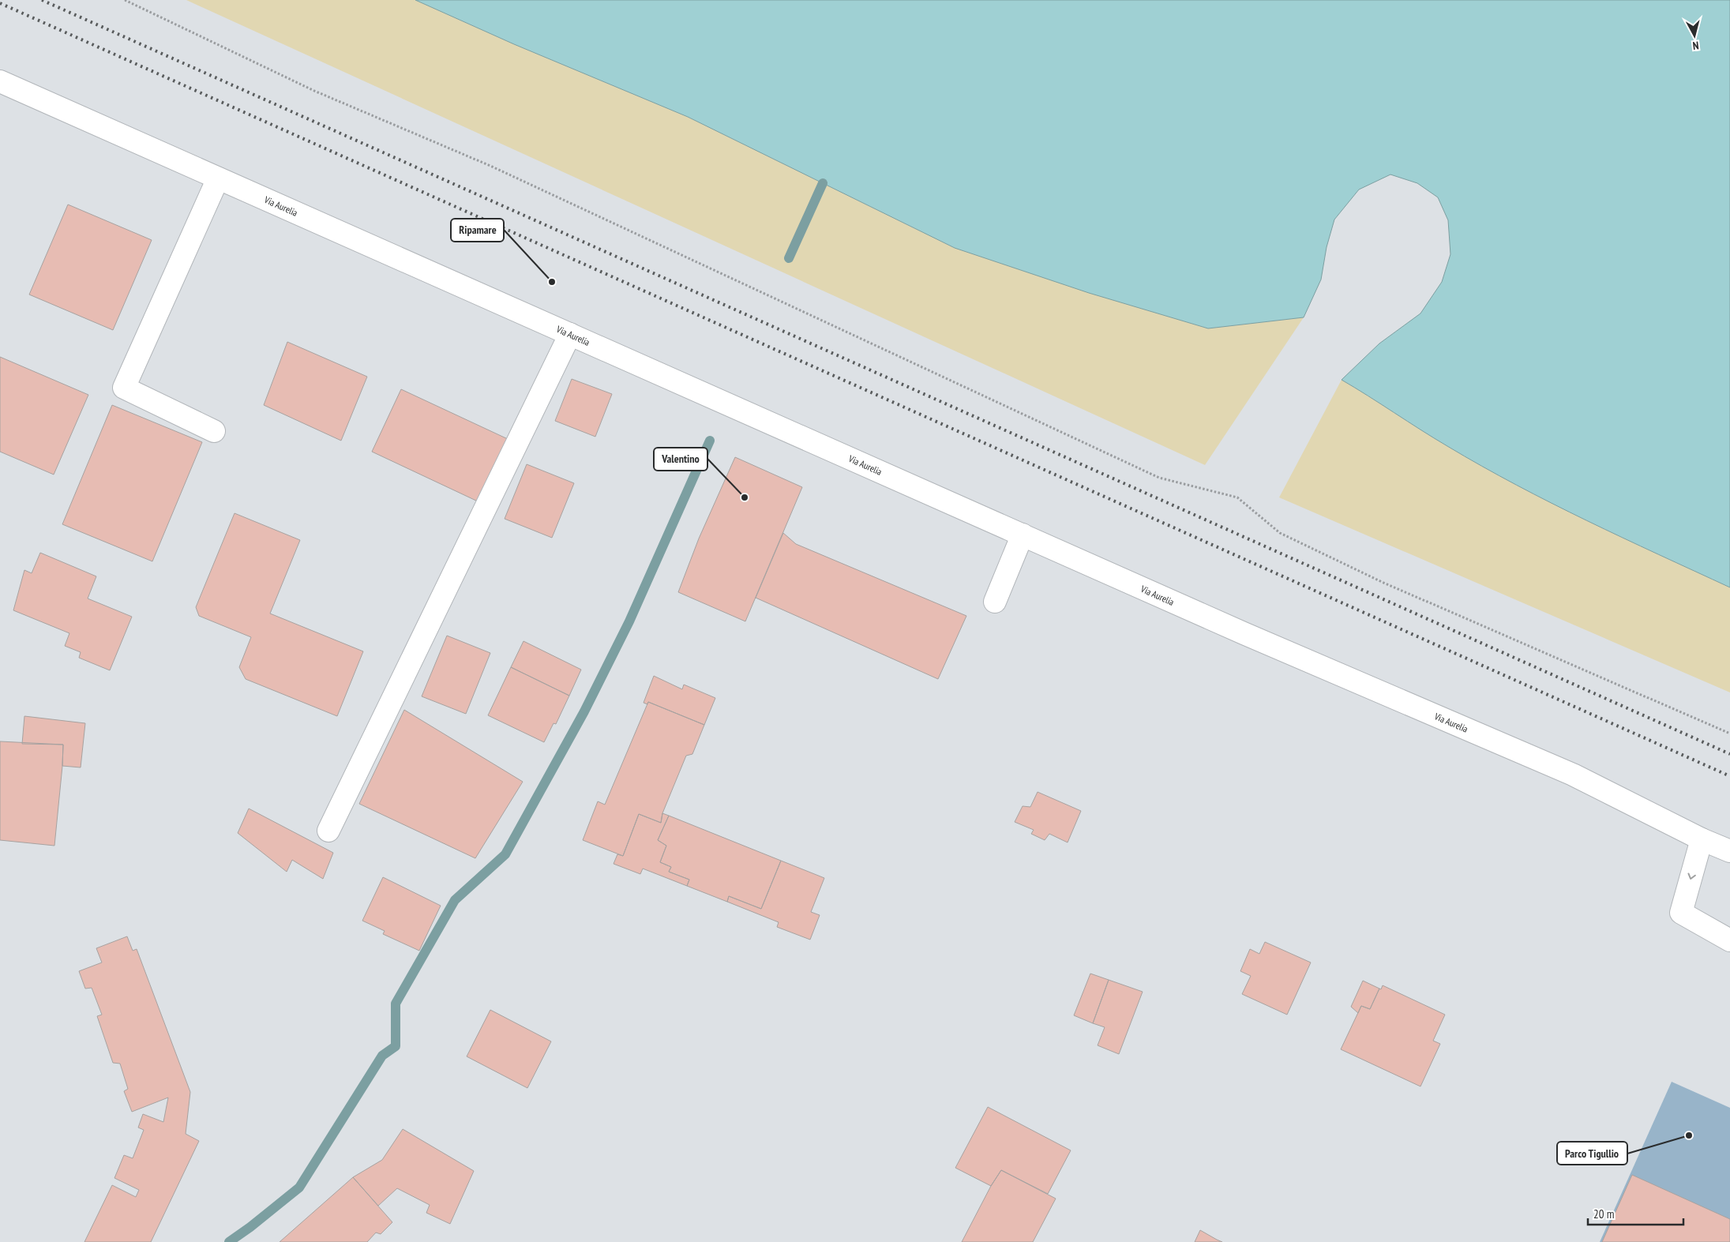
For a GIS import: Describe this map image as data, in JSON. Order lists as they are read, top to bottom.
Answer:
{
  "streets": {
    "main road": ["Via Aurelia"]
  },
  "places": ["Ripamare", "Valentino", "Parco Tigullio"],
  "scale_bar": "20 m",
  "north": "bottom"
}
